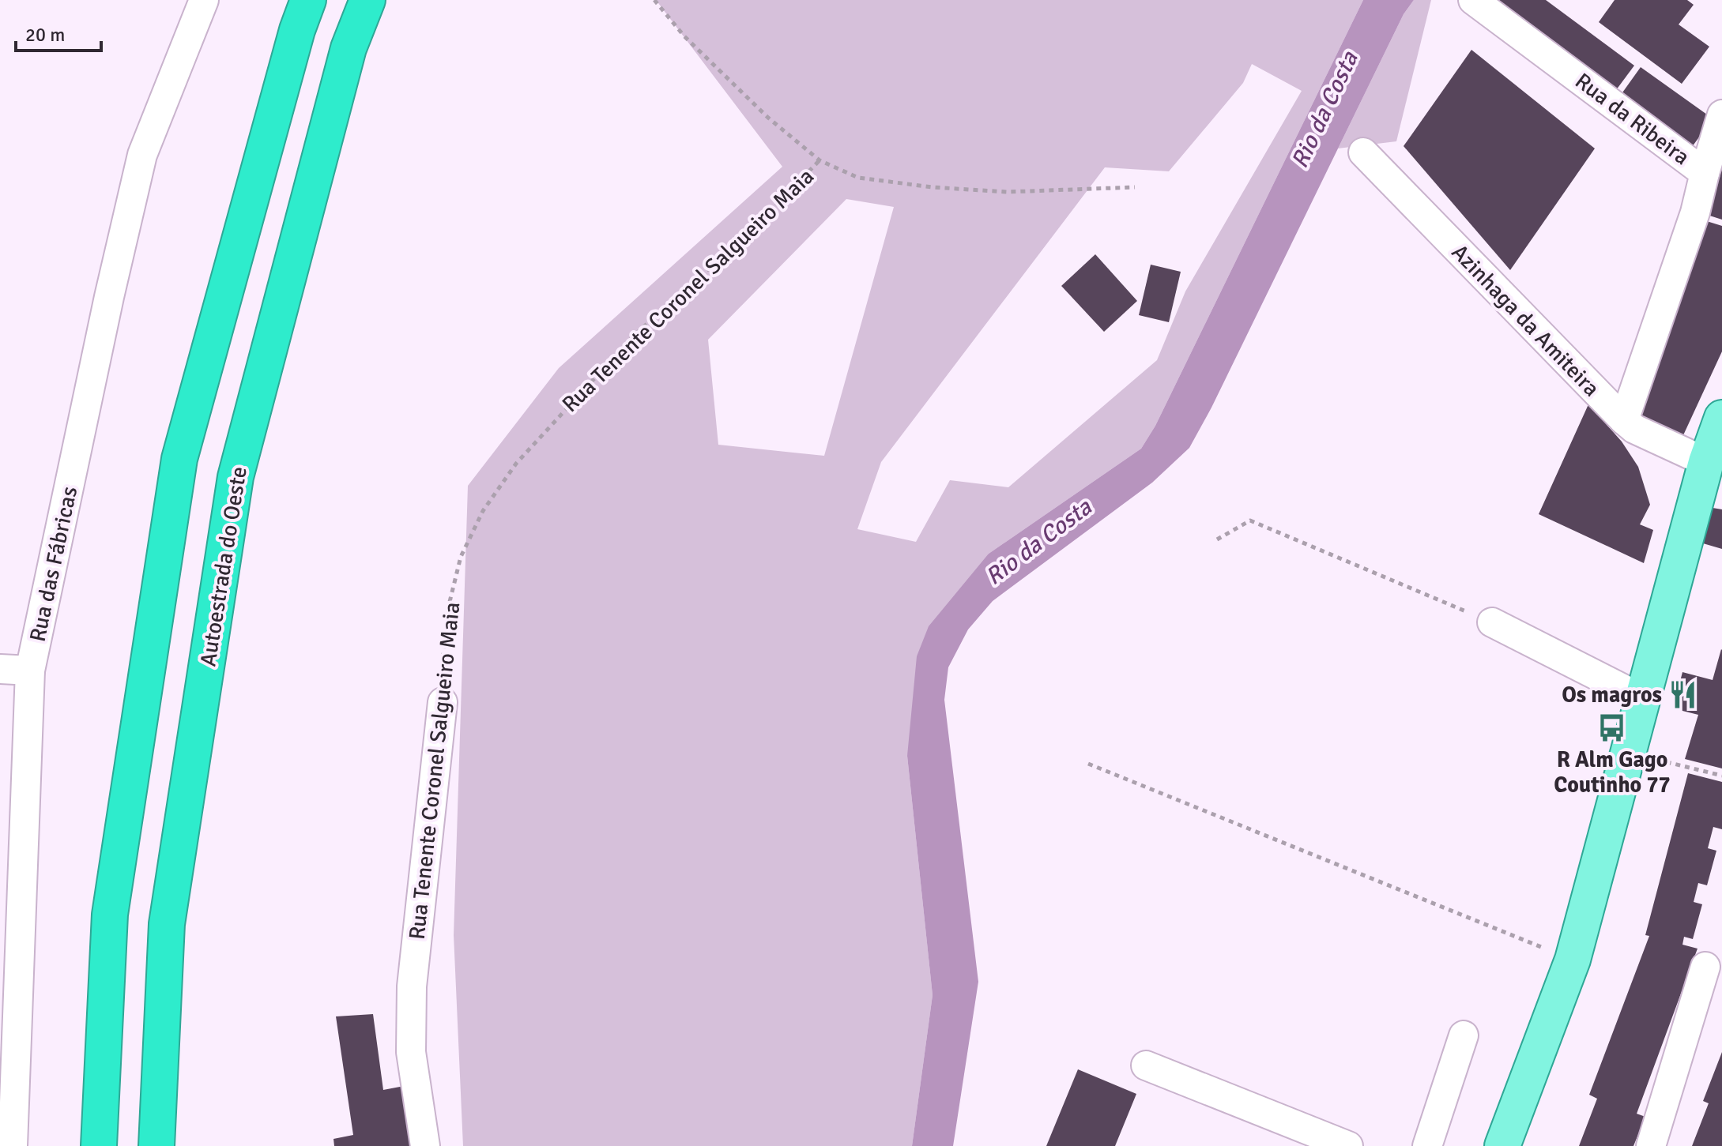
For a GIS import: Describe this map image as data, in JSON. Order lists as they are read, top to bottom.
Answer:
{
  "streets": {
    "highway": ["Autoestrada do Oeste"],
    "street": [
      "Rua da Ribeira",
      "Rua Tenente Coronel Salgueiro Maia",
      "Azinhaga da Amiteira",
      "Rua das Fábricas"
    ]
  },
  "crossings": [
    ["Rua da Ribeira", "Azinhaga da Amiteira"]
  ],
  "water": ["Rio da Costa"],
  "places": {
    "restaurant": ["Os magros"],
    "bus stop": ["R Alm Gago Coutinho 77"]
  },
  "scale_bar": "20 m"
}
